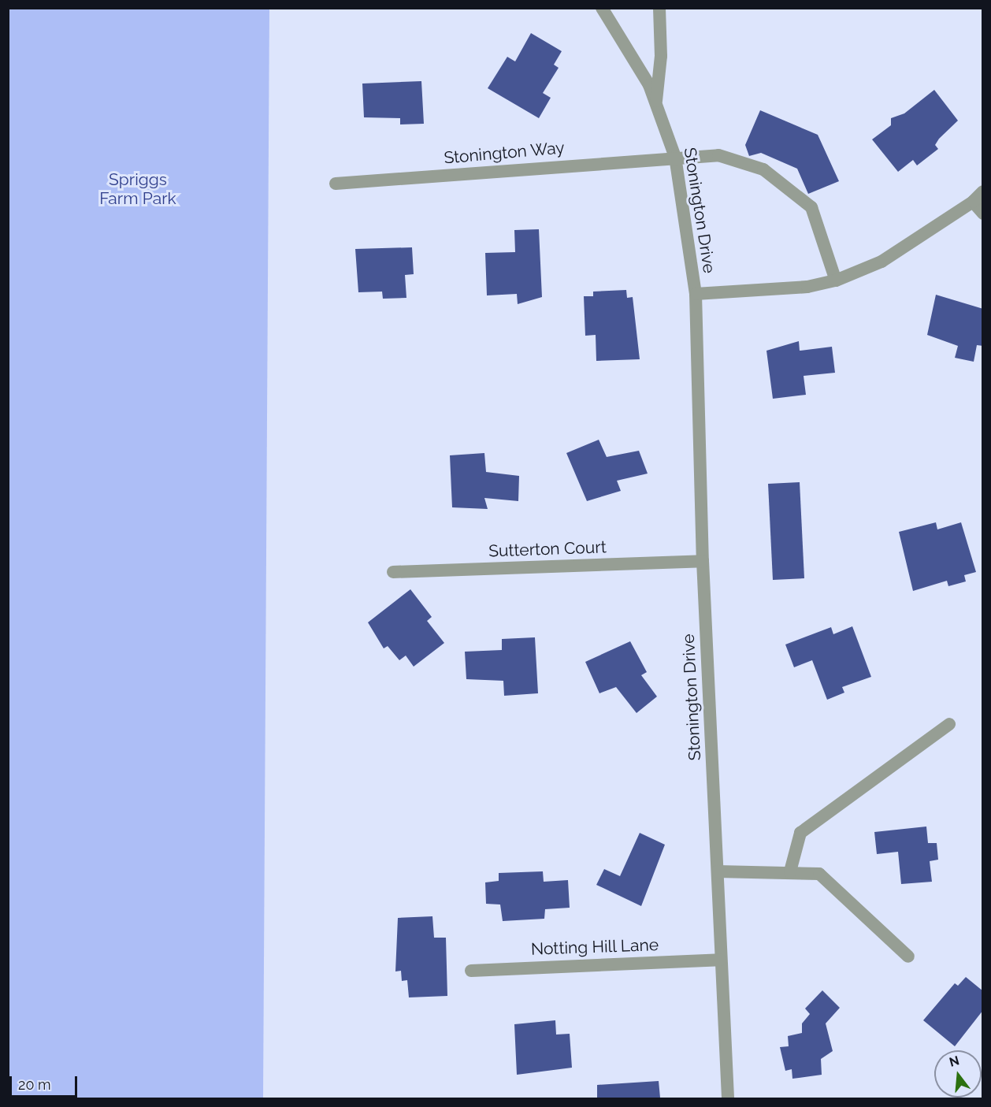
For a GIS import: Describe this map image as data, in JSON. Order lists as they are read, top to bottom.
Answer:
{
  "streets": {
    "street": [
      "Stonington Way",
      "Stonington Drive",
      "Sutterton Court",
      "Notting Hill Lane"
    ]
  },
  "crossings": [
    ["Stonington Way", "Stonington Drive"],
    ["Stonington Drive", "Sutterton Court"],
    ["Stonington Drive", "Notting Hill Lane"]
  ],
  "parks": ["Spriggs Farm Park"],
  "scale_bar": "20 m",
  "north": "top"
}
